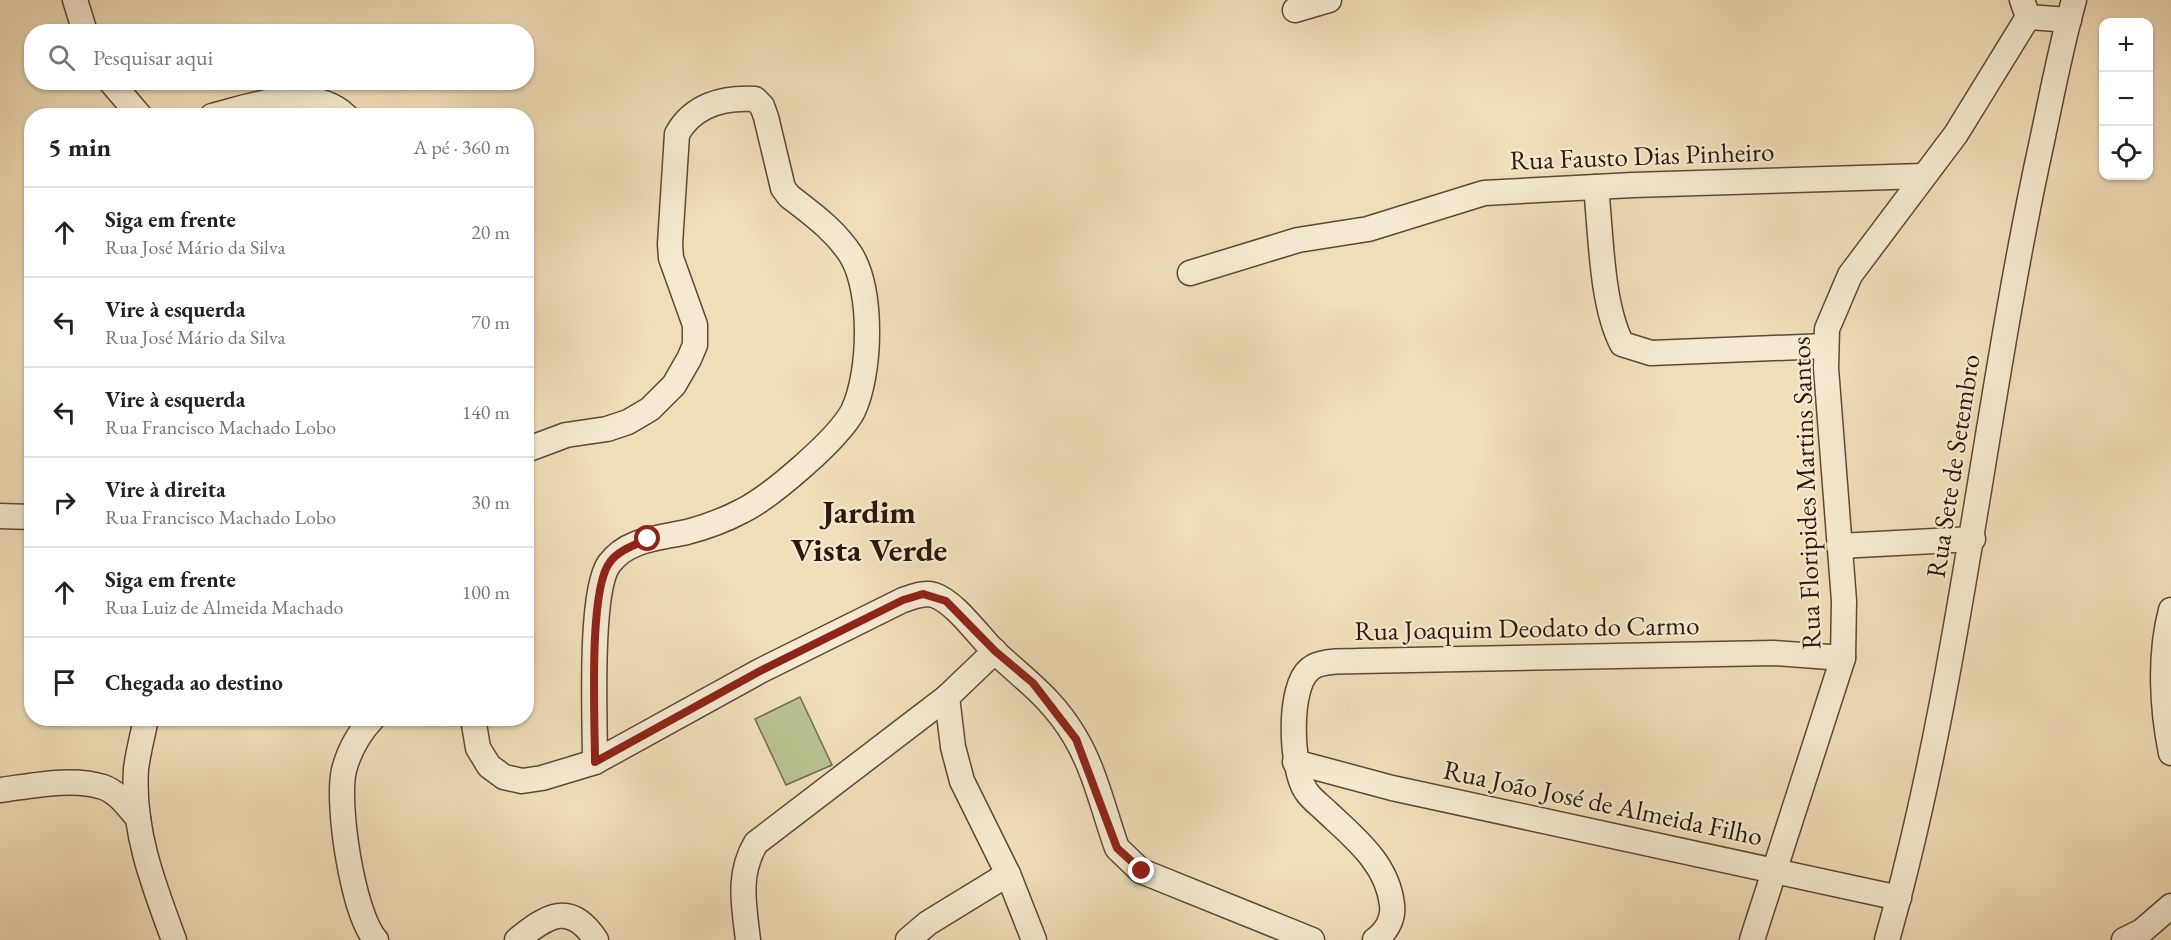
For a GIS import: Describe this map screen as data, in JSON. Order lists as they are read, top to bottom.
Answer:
{
  "streets": {
    "street": [
      "Rua Fausto Dias Pinheiro",
      "Rua Sete de Setembro",
      "Rua Floripides Martins Santos",
      "Rua Joaquim Deodato do Carmo",
      "Rua João José de Almeida Filho"
    ]
  },
  "crossings": [
    ["Rua Fausto Dias Pinheiro", "Rua Floripides Martins Santos"],
    ["Rua Sete de Setembro", "Rua João José de Almeida Filho"],
    ["Rua Floripides Martins Santos", "Rua Joaquim Deodato do Carmo"],
    ["Rua Floripides Martins Santos", "Rua João José de Almeida Filho"],
    ["Rua Joaquim Deodato do Carmo", "Rua João José de Almeida Filho"]
  ],
  "districts": ["Jardim Vista Verde"],
  "page": {
    "map_buttons": ["+", "−"],
    "search": "Pesquisar aqui",
    "heading": ["5 min", "A pé · 360 m"],
    "list": [
      ["Siga em frente", "Rua José Mário da Silva", "20 m"],
      ["Vire à esquerda", "Rua José Mário da Silva", "70 m"],
      ["Vire à esquerda", "Rua Francisco Machado Lobo", "140 m"],
      ["Vire à direita", "Rua Francisco Machado Lobo", "30 m"],
      ["Siga em frente", "Rua Luiz de Almeida Machado", "100 m"],
      "Chegada ao destino"
    ]
  }
}
